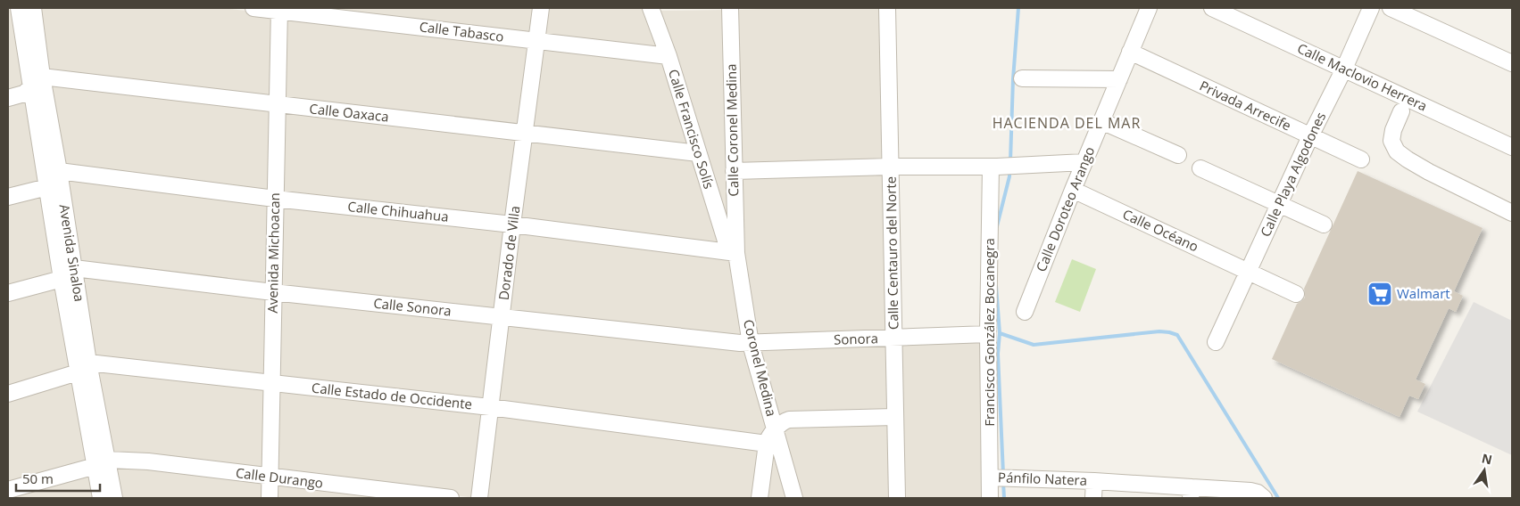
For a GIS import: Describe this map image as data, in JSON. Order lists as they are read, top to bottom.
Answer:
{
  "streets": {
    "street": [
      "Calle Tabasco",
      "Calle Maclovio Herrera",
      "Privada Arrecife",
      "Calle Oaxaca",
      "Calle Francisco Solís",
      "Calle Coronel Medina",
      "Calle Playa Algodones",
      "Calle Doroteo Arango",
      "Calle Chihuahua",
      "Calle Océano",
      "Avenida Sinaloa",
      "Avenida Michoacan",
      "Dorado de Villa",
      "Calle Centauro del Norte",
      "Calle Sonora",
      "Francisco González Bocanegra",
      "Sonora",
      "Coronel Medina",
      "Calle Estado de Occidente",
      "Calle Durango",
      "Pánfilo Natera"
    ]
  },
  "crossings": [
    ["Calle Tabasco", "Calle Francisco Solís"],
    ["Calle Tabasco", "Avenida Michoacan"],
    ["Calle Tabasco", "Dorado de Villa"],
    ["Calle Maclovio Herrera", "Calle Playa Algodones"],
    ["Privada Arrecife", "Calle Playa Algodones"],
    ["Privada Arrecife", "Calle Doroteo Arango"],
    ["Calle Oaxaca", "Calle Francisco Solís"],
    ["Calle Oaxaca", "Avenida Sinaloa"],
    ["Calle Oaxaca", "Avenida Michoacan"],
    ["Calle Oaxaca", "Dorado de Villa"],
    ["Calle Francisco Solís", "Calle Coronel Medina"],
    ["Calle Francisco Solís", "Calle Chihuahua"],
    ["Calle Francisco Solís", "Coronel Medina"],
    ["Calle Coronel Medina", "Calle Chihuahua"],
    ["Calle Coronel Medina", "Coronel Medina"],
    ["Calle Playa Algodones", "Calle Océano"],
    ["Calle Doroteo Arango", "Calle Océano"],
    ["Calle Chihuahua", "Avenida Sinaloa"],
    ["Calle Chihuahua", "Avenida Michoacan"],
    ["Calle Chihuahua", "Dorado de Villa"],
    ["Calle Chihuahua", "Coronel Medina"],
    ["Avenida Sinaloa", "Calle Sonora"],
    ["Avenida Sinaloa", "Calle Estado de Occidente"],
    ["Avenida Sinaloa", "Calle Durango"],
    ["Avenida Michoacan", "Calle Sonora"],
    ["Avenida Michoacan", "Calle Estado de Occidente"],
    ["Avenida Michoacan", "Calle Durango"],
    ["Dorado de Villa", "Calle Sonora"],
    ["Dorado de Villa", "Calle Estado de Occidente"],
    ["Calle Centauro del Norte", "Sonora"],
    ["Calle Sonora", "Sonora"],
    ["Calle Sonora", "Coronel Medina"],
    ["Francisco González Bocanegra", "Sonora"],
    ["Francisco González Bocanegra", "Pánfilo Natera"],
    ["Sonora", "Coronel Medina"],
    ["Coronel Medina", "Calle Estado de Occidente"]
  ],
  "districts": ["HACIENDA DEL MAR"],
  "places": {
    "supermarket": ["Walmart"]
  },
  "scale_bar": "50 m",
  "north": "top"
}
